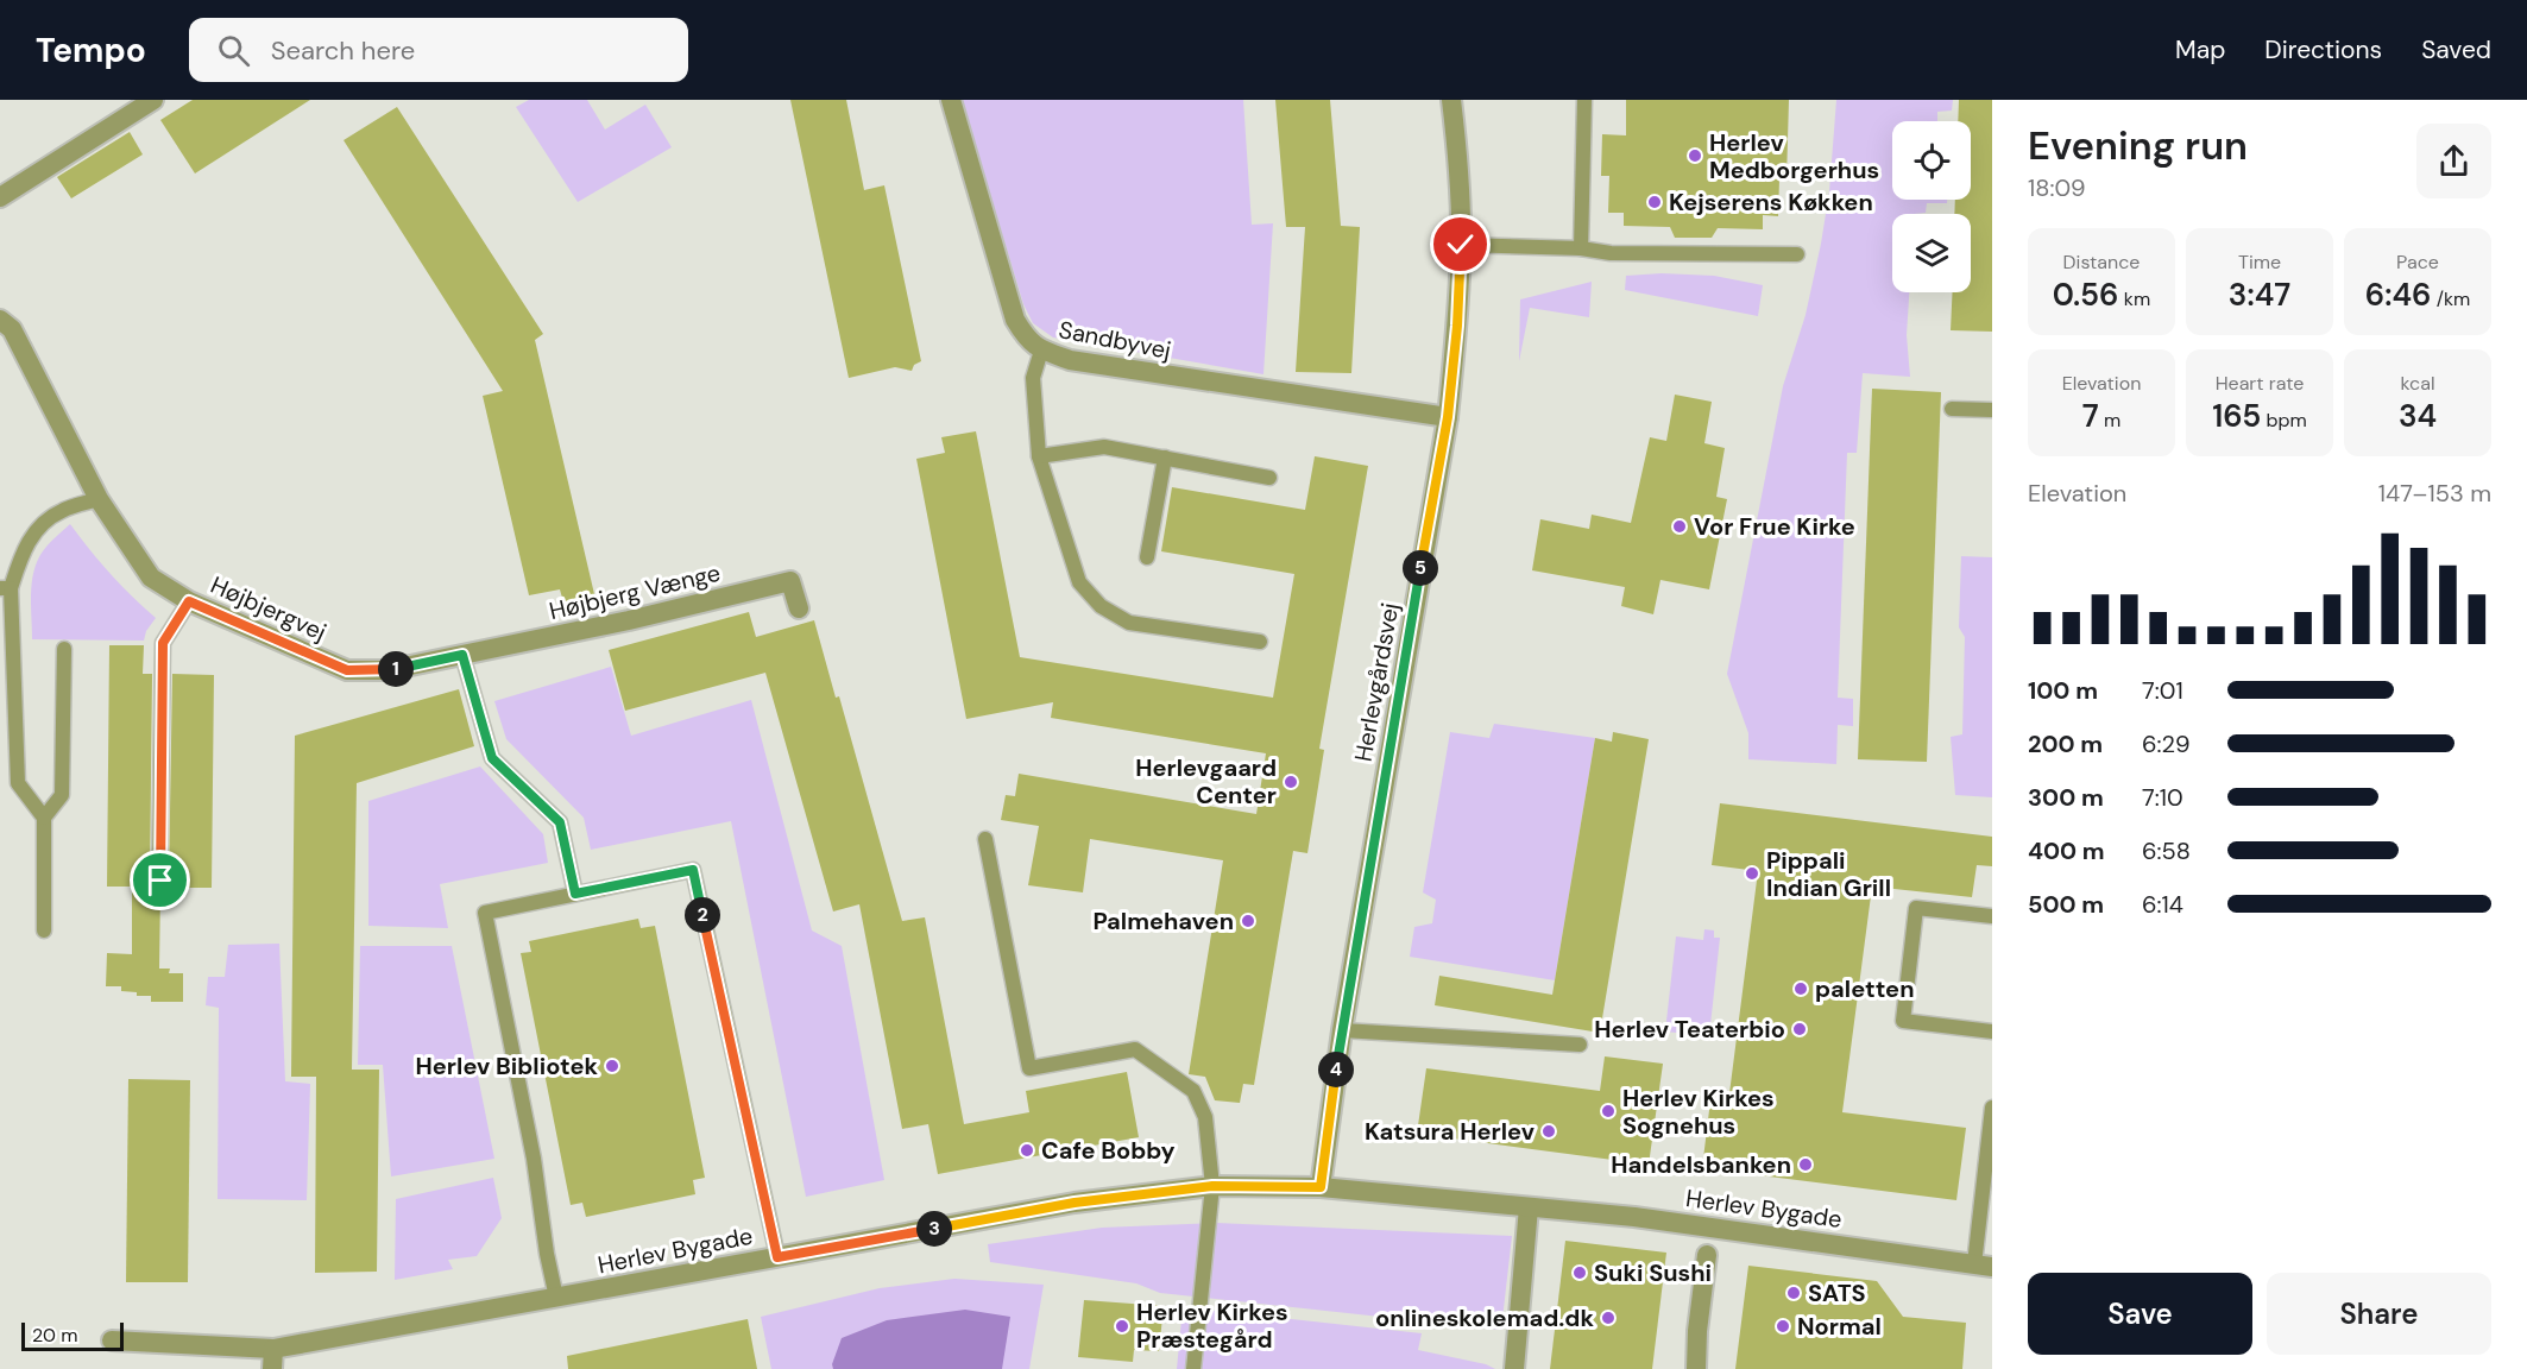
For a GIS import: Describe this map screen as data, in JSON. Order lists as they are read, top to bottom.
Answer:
{
  "streets": {
    "street": [
      "Sandbyvej",
      "Højbjerg Vænge",
      "Højbjergvej",
      "Herlevgårdsvej",
      "Herlev Bygade"
    ]
  },
  "crossings": [
    ["Sandbyvej", "Herlevgårdsvej"],
    ["Højbjerg Vænge", "Højbjergvej"],
    ["Herlevgårdsvej", "Herlev Bygade"]
  ],
  "places": [
    "Herlev Medborgerhus",
    "Kejserens Køkken",
    "Vor Frue Kirke",
    "Herlevgaard Center",
    "Pippali Indian Grill",
    "Palmehaven",
    "paletten",
    "Herlev Teaterbio",
    "Herlev Bibliotek",
    "Herlev Kirkes Sognehus",
    "Katsura Herlev",
    "Cafe Bobby",
    "Handelsbanken",
    "Suki Sushi",
    "SATS",
    "onlineskolemad.dk",
    "Herlev Kirkes Præstegård",
    "Normal"
  ],
  "scale_bar": "20 m",
  "page": {
    "header": "Tempo",
    "search": "Search here",
    "nav": ["Map", "Directions", "Saved"],
    "heading": ["Evening run", "18:09"],
    "stats": [
      ["Distance", "0.56 km"],
      ["Time", "3:47"],
      ["Pace", "6:46 /km"],
      ["Elevation", "7 m"],
      ["Heart rate", "165 bpm"],
      ["kcal", "34"]
    ],
    "chart": ["Elevation", "147–153 m"],
    "pins": [
      "5",
      "1",
      "2",
      "4",
      "3"
    ],
    "list": [
      {
        "name": "100 m",
        "note": "7:01"
      },
      {
        "name": "200 m",
        "note": "6:29"
      },
      {
        "name": "300 m",
        "note": "7:10"
      },
      {
        "name": "400 m",
        "note": "6:58"
      },
      {
        "name": "500 m",
        "note": "6:14"
      }
    ],
    "buttons": ["Save", "Share"],
    "scale": "20 m"
  }
}
